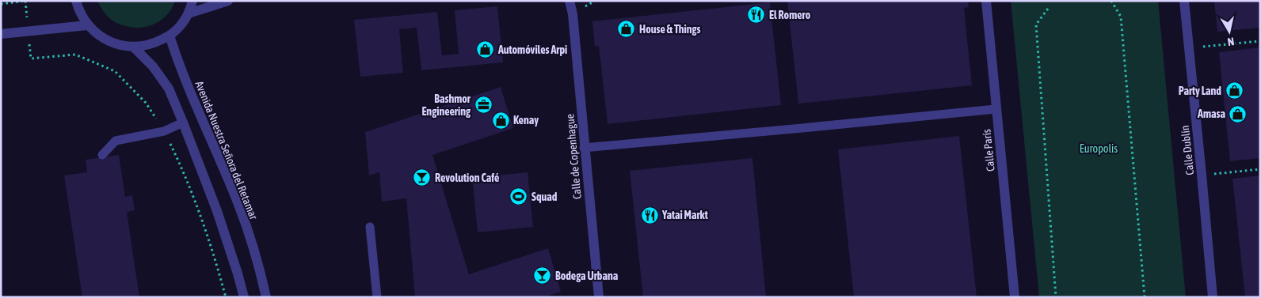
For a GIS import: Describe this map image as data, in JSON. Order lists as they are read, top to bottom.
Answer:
{
  "streets": {
    "street": [
      "Avenida Nuestra Señora del Retamar",
      "Calle París",
      "Calle Dublín",
      "Calle de Copenhague"
    ]
  },
  "parks": ["Europolis"],
  "places": {
    "restaurant": ["El Romero", "Yatai Markt"],
    "shop": [
      "House & Things",
      "Automóviles Arpi",
      "Party Land",
      "Amasa",
      "Kenay"
    ],
    "office": ["Bashmor Engineering"],
    "bar": ["Revolution Café", "Bodega Urbana"],
    "sports": ["Squad"]
  },
  "north": "bottom"
}
